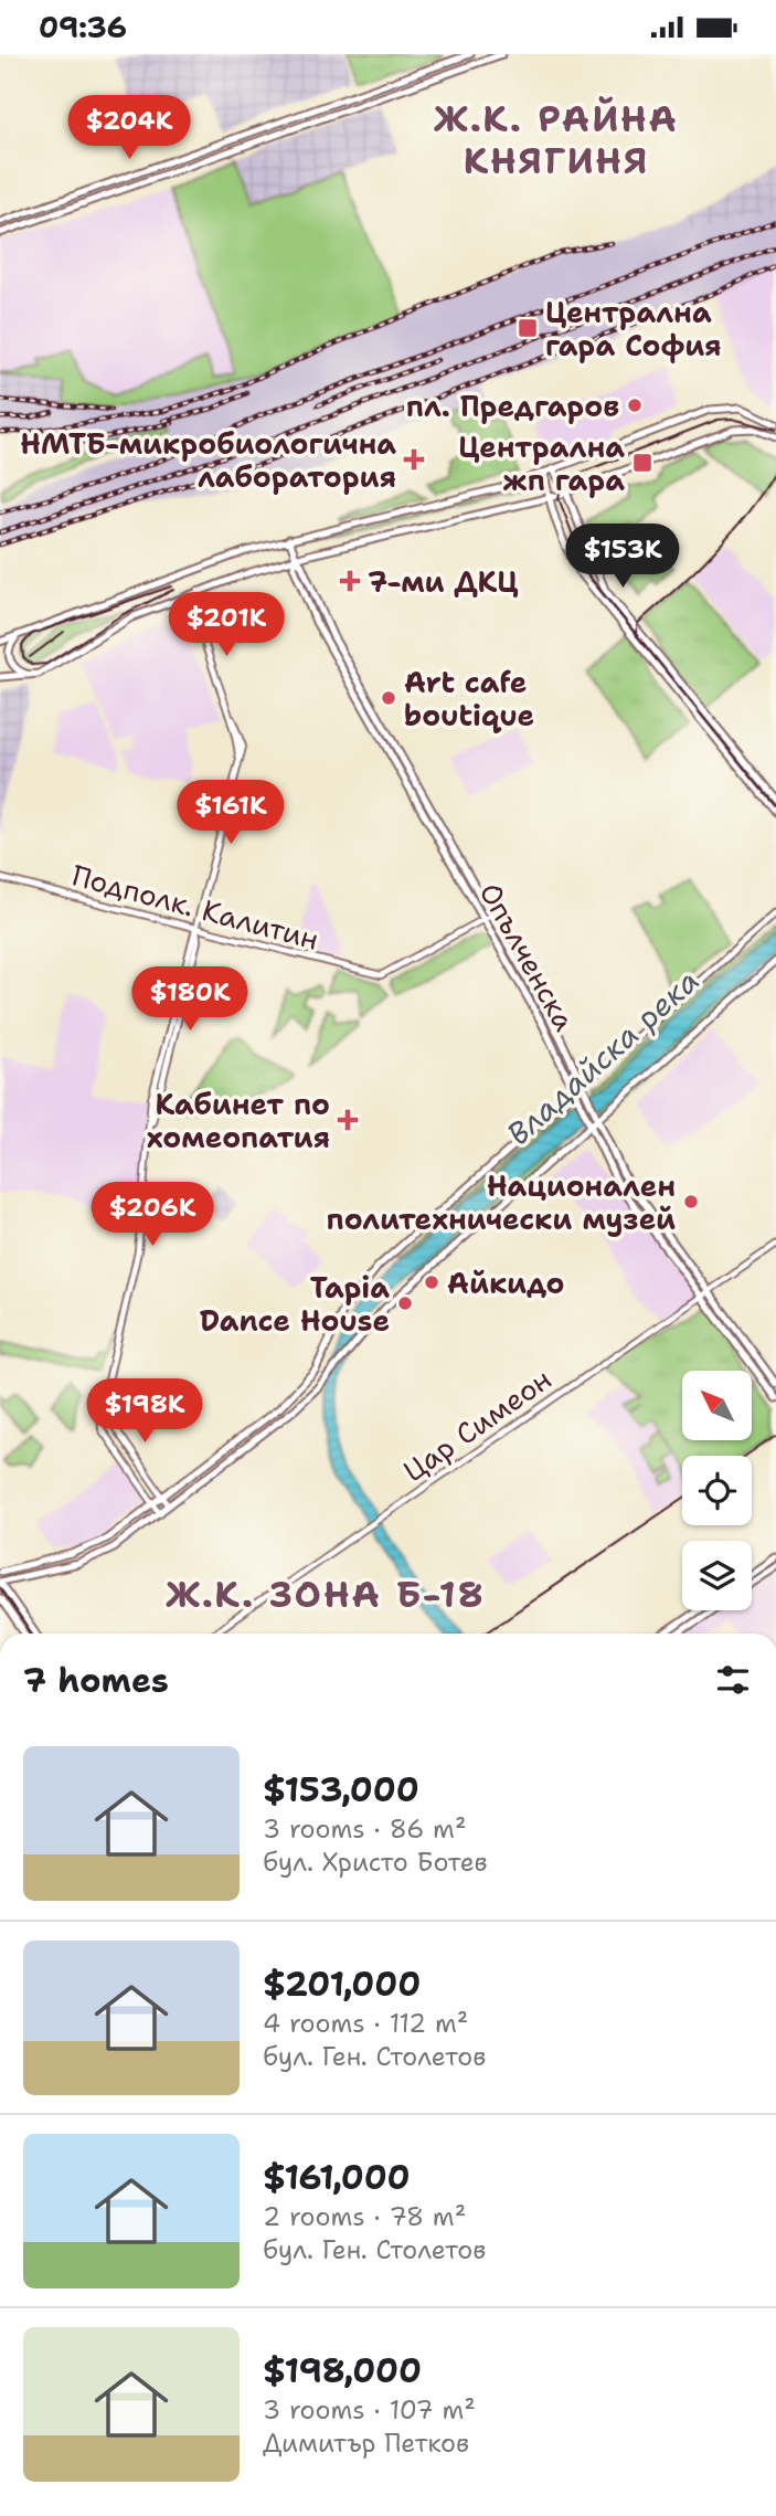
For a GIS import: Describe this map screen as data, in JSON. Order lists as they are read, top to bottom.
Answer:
{
  "streets": {
    "main road": ["Опълченска"],
    "street": ["Подполк. Калитин", "Цар Симеон"]
  },
  "crossings": [
    ["Подполк. Калитин", "Опълченска"],
    ["Опълченска", "Цар Симеон"]
  ],
  "districts": ["Ж.К. РАЙНА КНЯГИНЯ", "Ж.К. ЗОНА Б-18"],
  "water": ["Владайска река"],
  "places": {
    "transit": ["Централна гара София", "Централна жп гара"],
    "other": [
      "пл. Предгаров",
      "Art cafe boutique",
      "Национален политехнически музей",
      "Айкидо",
      "Tapia Dance House"
    ],
    "health": ["НМТБ-микробиологична лаборатория", "7-ми ДКЦ", "Кабинет по хомеопатия"]
  },
  "north": "top left",
  "page": {
    "status": "09:36",
    "price": [
      "$204K",
      "$153K",
      "$201K",
      "$161K",
      "$180K",
      "$206K",
      "$198K"
    ],
    "heading": "7 homes",
    "list": [
      {
        "name": "$153,000",
        "note": "3 rooms · 86 m² · бул. Христо Ботев"
      },
      {
        "name": "$201,000",
        "note": "4 rooms · 112 m² · бул. Ген. Столетов"
      },
      {
        "name": "$161,000",
        "note": "2 rooms · 78 m² · бул. Ген. Столетов"
      },
      {
        "name": "$198,000",
        "note": "3 rooms · 107 m² · Димитър Петков"
      }
    ]
  }
}
